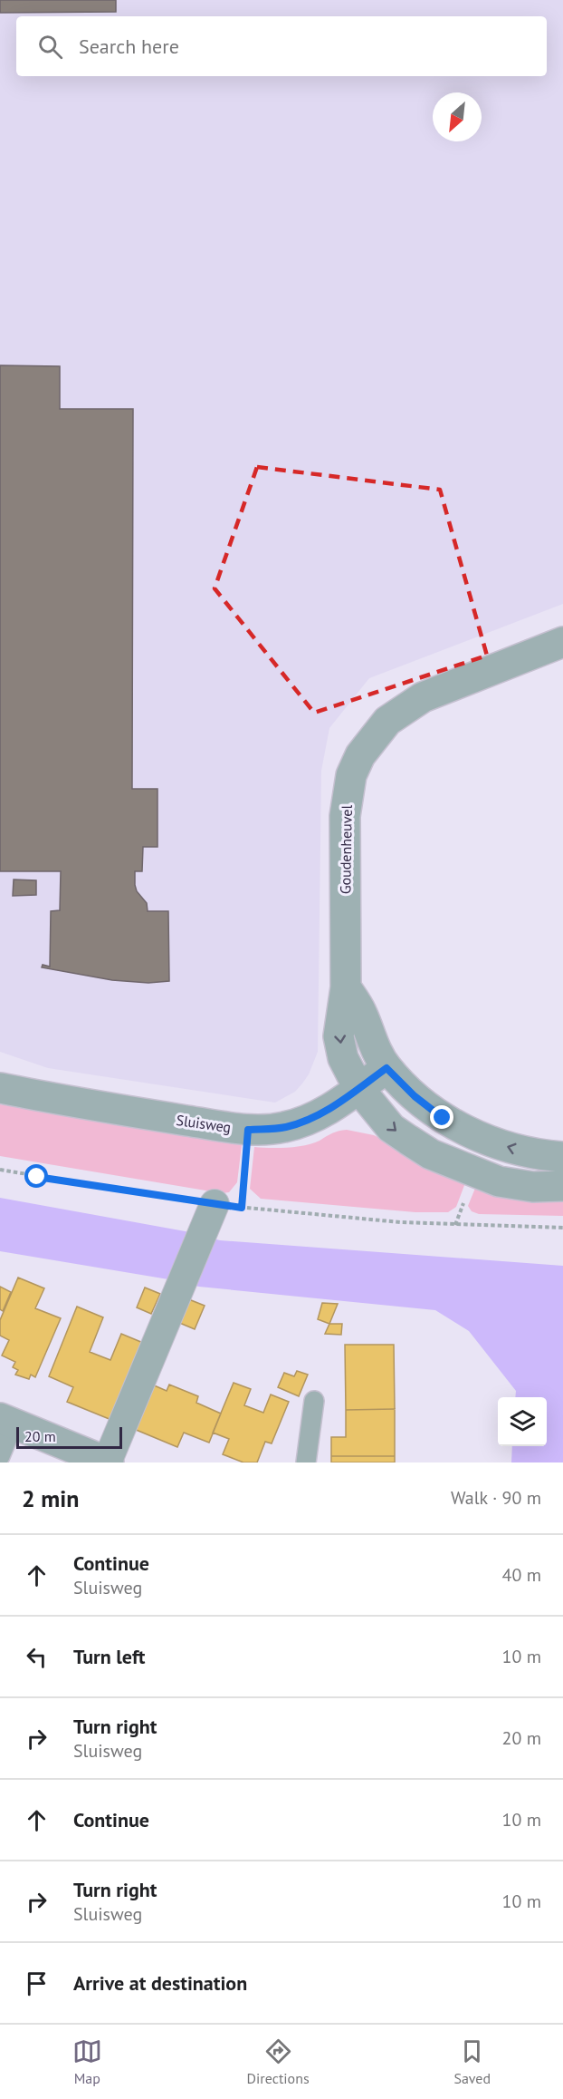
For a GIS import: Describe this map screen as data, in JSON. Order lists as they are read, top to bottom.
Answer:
{
  "streets": {
    "street": ["Goudenheuvel", "Sluisweg"]
  },
  "crossings": [
    ["Goudenheuvel", "Sluisweg"]
  ],
  "scale_bar": "20 m",
  "north": "bottom left",
  "page": {
    "search": "Search here",
    "scale": "20 m",
    "heading": ["2 min", "Walk · 90 m"],
    "list": [
      ["Continue", "Sluisweg", "40 m"],
      ["Turn left", "10 m"],
      ["Turn right", "Sluisweg", "20 m"],
      ["Continue", "10 m"],
      ["Turn right", "Sluisweg", "10 m"],
      "Arrive at destination"
    ],
    "nav": ["Map", "Directions", "Saved"]
  }
}
